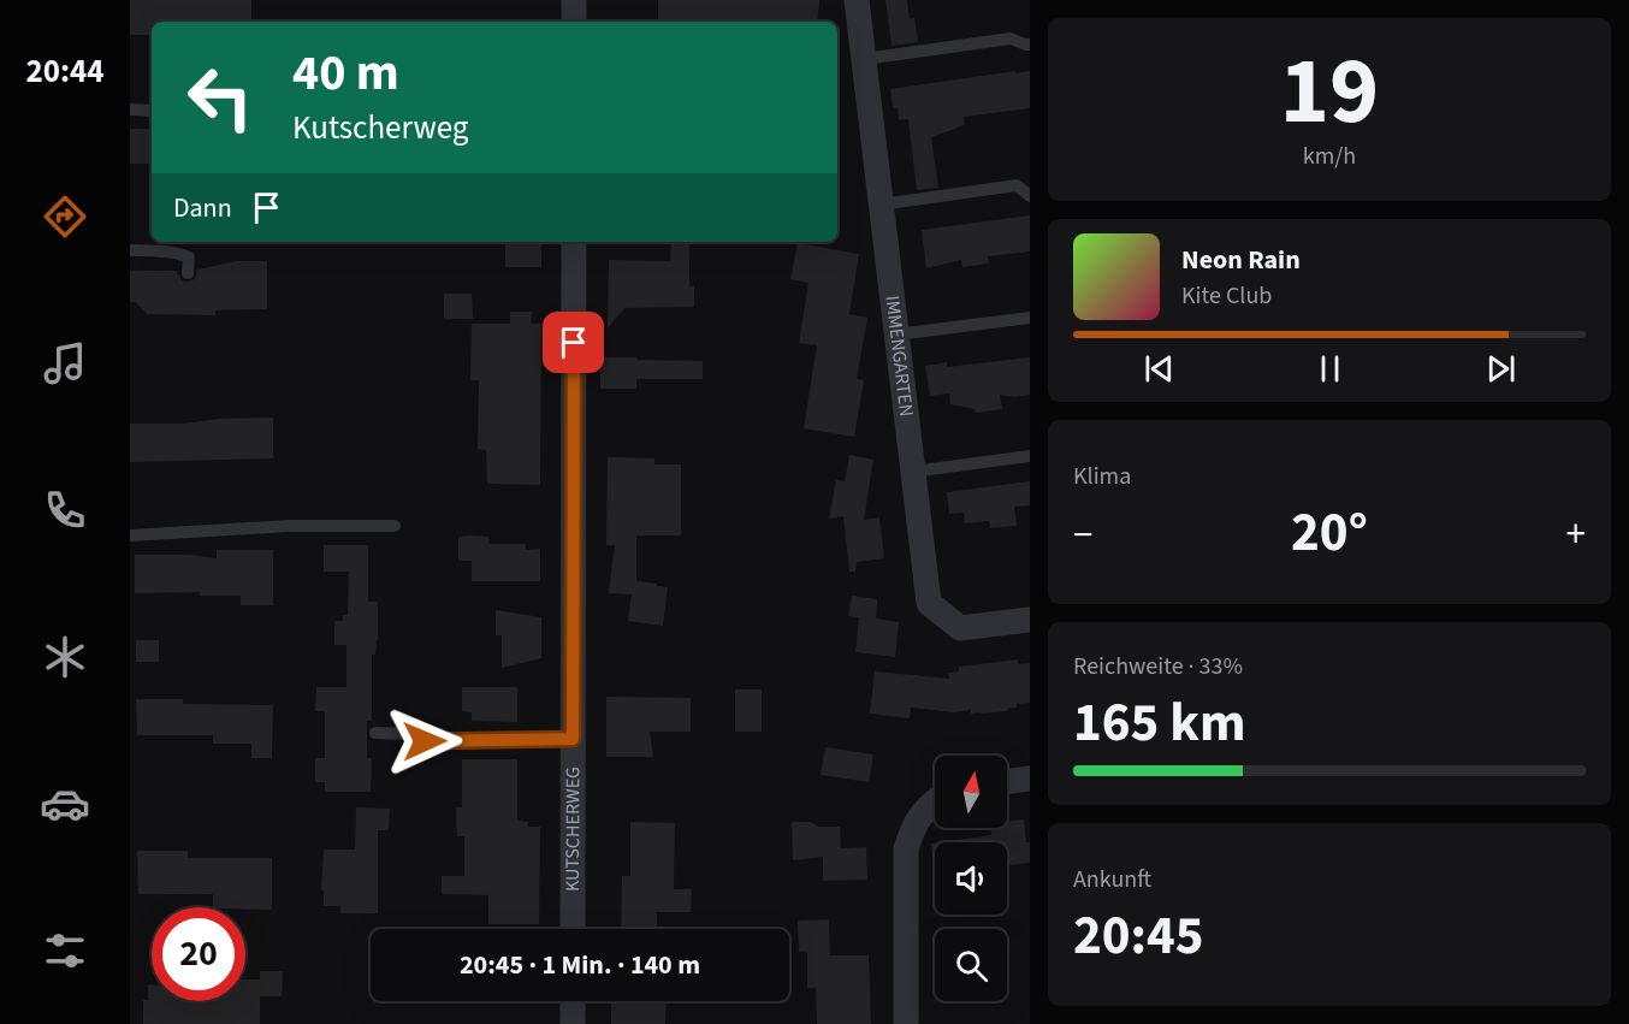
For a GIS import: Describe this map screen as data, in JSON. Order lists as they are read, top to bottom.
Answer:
{
  "streets": {
    "street": ["IMMENGARTEN", "KUTSCHERWEG"]
  },
  "north": "top",
  "page": {
    "tabs": "20:44",
    "tile": [
      ["19", "km/h"],
      "Klima",
      ["Reichweite · 33%", "165 km"],
      ["Ankunft", "20:45"]
    ],
    "turn": ["40 m", "Kutscherweg"],
    "then": "Dann",
    "song": ["Neon Rain", "Kite Club"],
    "heat": ["−", "20°", "+"],
    "limit": "20",
    "trip": "20:45 · 1 Min. · 140 m"
  }
}
